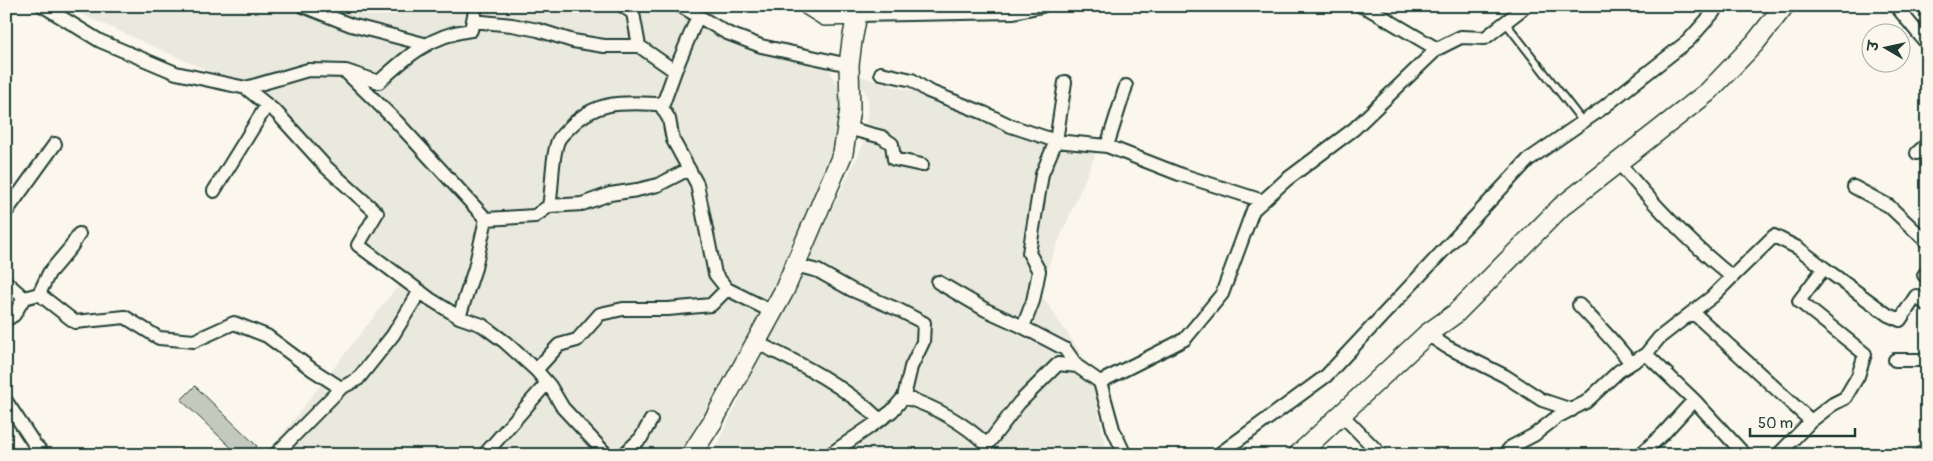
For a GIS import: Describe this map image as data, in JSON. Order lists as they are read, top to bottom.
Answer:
{
  "scale_bar": "50 m",
  "north": "left"
}
